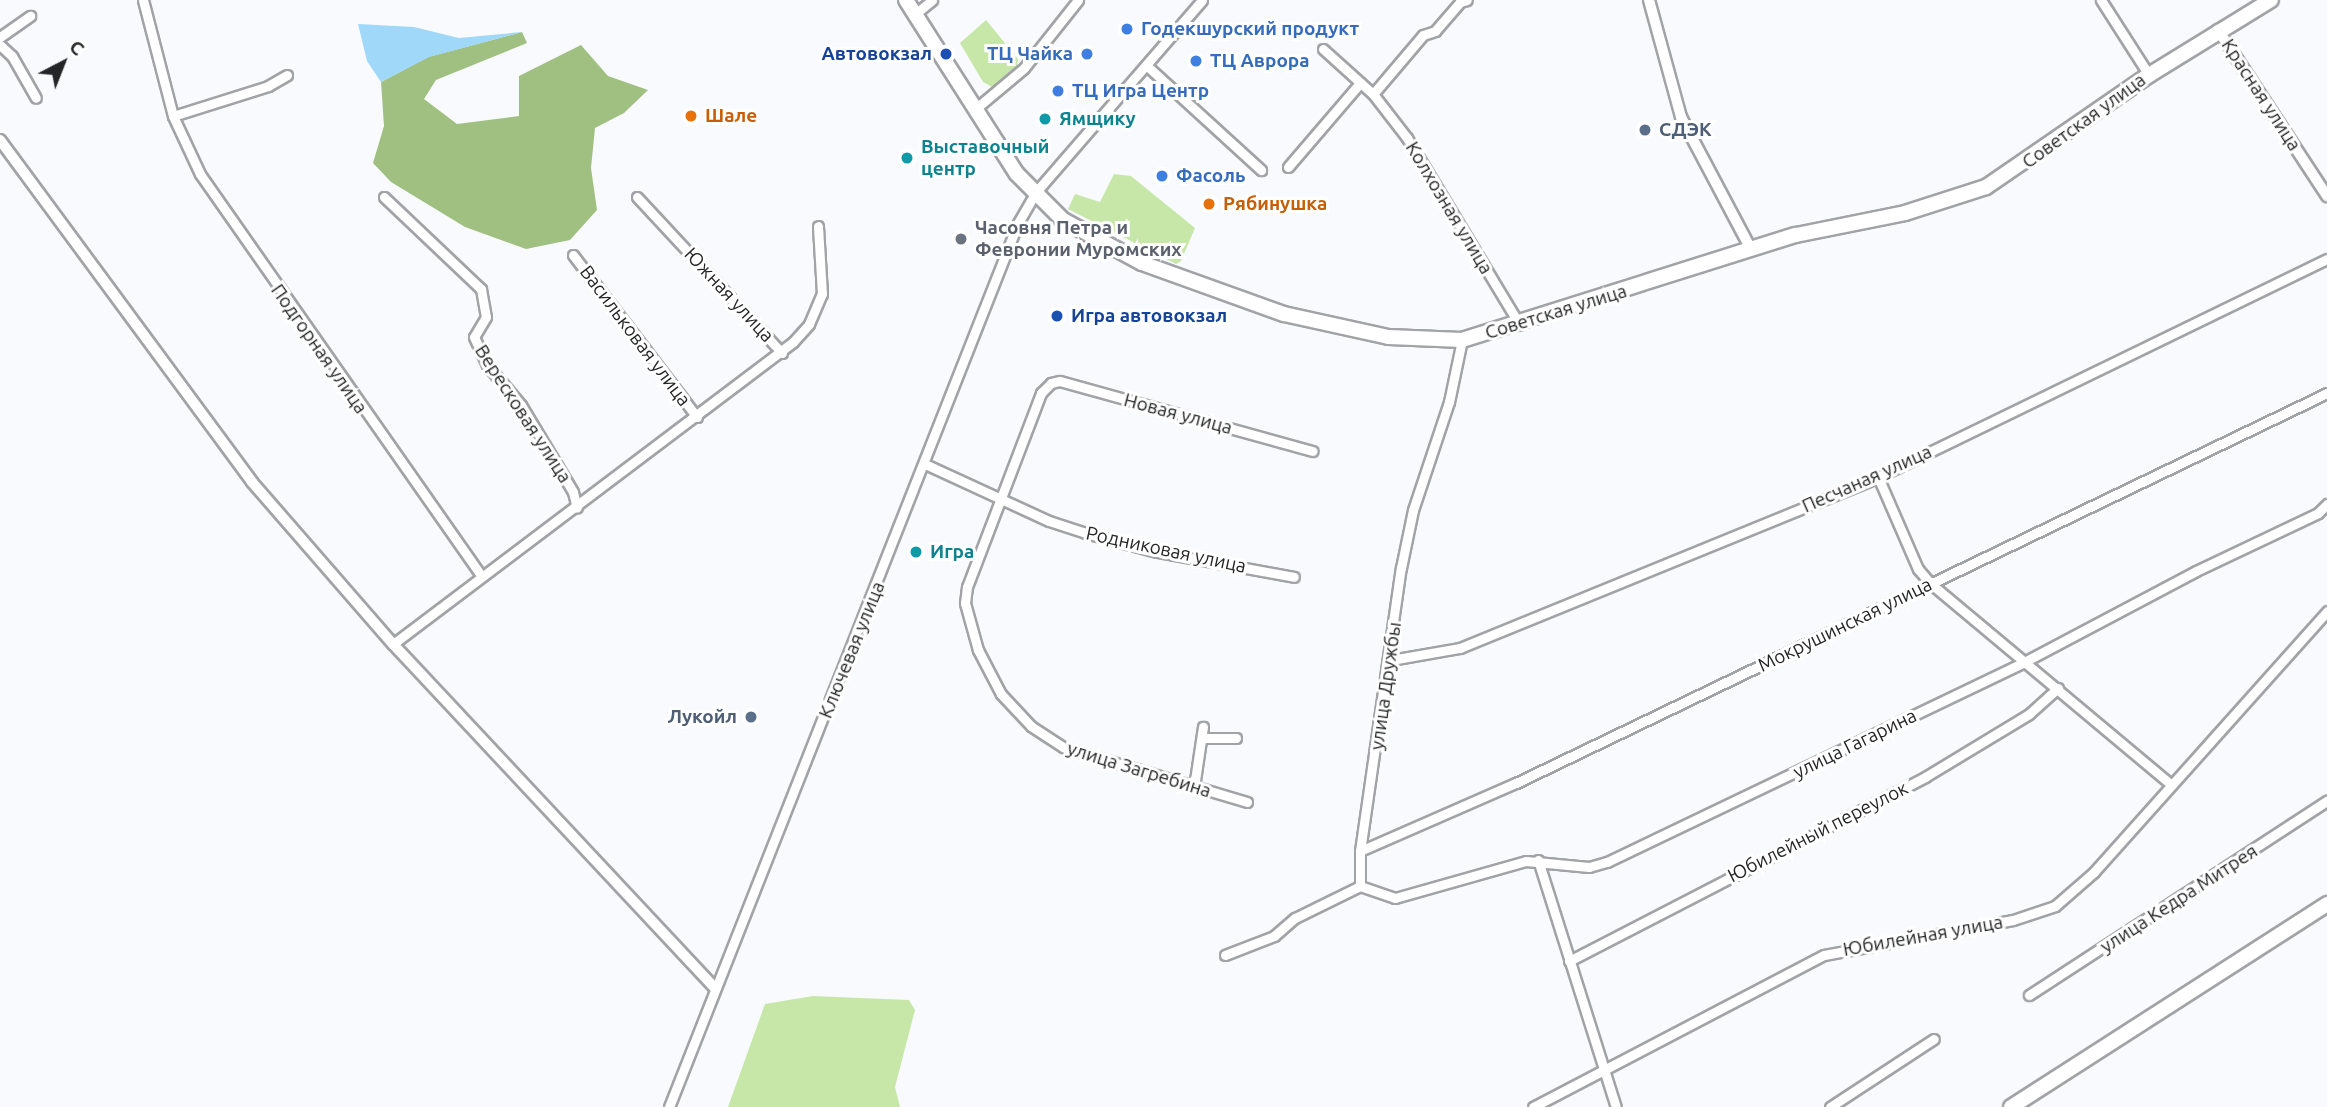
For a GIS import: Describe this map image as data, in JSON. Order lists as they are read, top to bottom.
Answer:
{
  "streets": {
    "main road": ["Советская улица"],
    "street": [
      "Красная улица",
      "Колхозная улица",
      "Южная улица",
      "Васильковая улица",
      "Подгорная улица",
      "Вересковая улица",
      "Новая улица",
      "Песчаная улица",
      "Родниковая улица",
      "Мокрушинская улица",
      "Ключевая улица",
      "улица Дружбы",
      "улица Гагарина",
      "улица Загребина",
      "Юбилейный переулок",
      "улица Кедра Митрея",
      "Юбилейная улица"
    ]
  },
  "crossings": [
    ["Красная улица", "Советская улица"],
    ["Советская улица", "Колхозная улица"],
    ["Советская улица", "Ключевая улица"],
    ["Советская улица", "улица Дружбы"],
    ["Новая улица", "улица Загребина"],
    ["Песчаная улица", "улица Дружбы"],
    ["Родниковая улица", "Ключевая улица"],
    ["Родниковая улица", "улица Загребина"],
    ["Мокрушинская улица", "улица Дружбы"],
    ["улица Дружбы", "улица Гагарина"]
  ],
  "places": [
    "Годекшурский продукт",
    "Автовокзал",
    "ТЦ Чайка",
    "ТЦ Аврора",
    "ТЦ Игра Центр",
    "Шале",
    "Ямщику",
    "СДЭК",
    "Выставочный центр",
    "Фасоль",
    "Рябинушка",
    "Часовня Петра и Февронии Муромских",
    "Игра автовокзал",
    "Игра",
    "Лукойл"
  ],
  "north": "top right"
}
